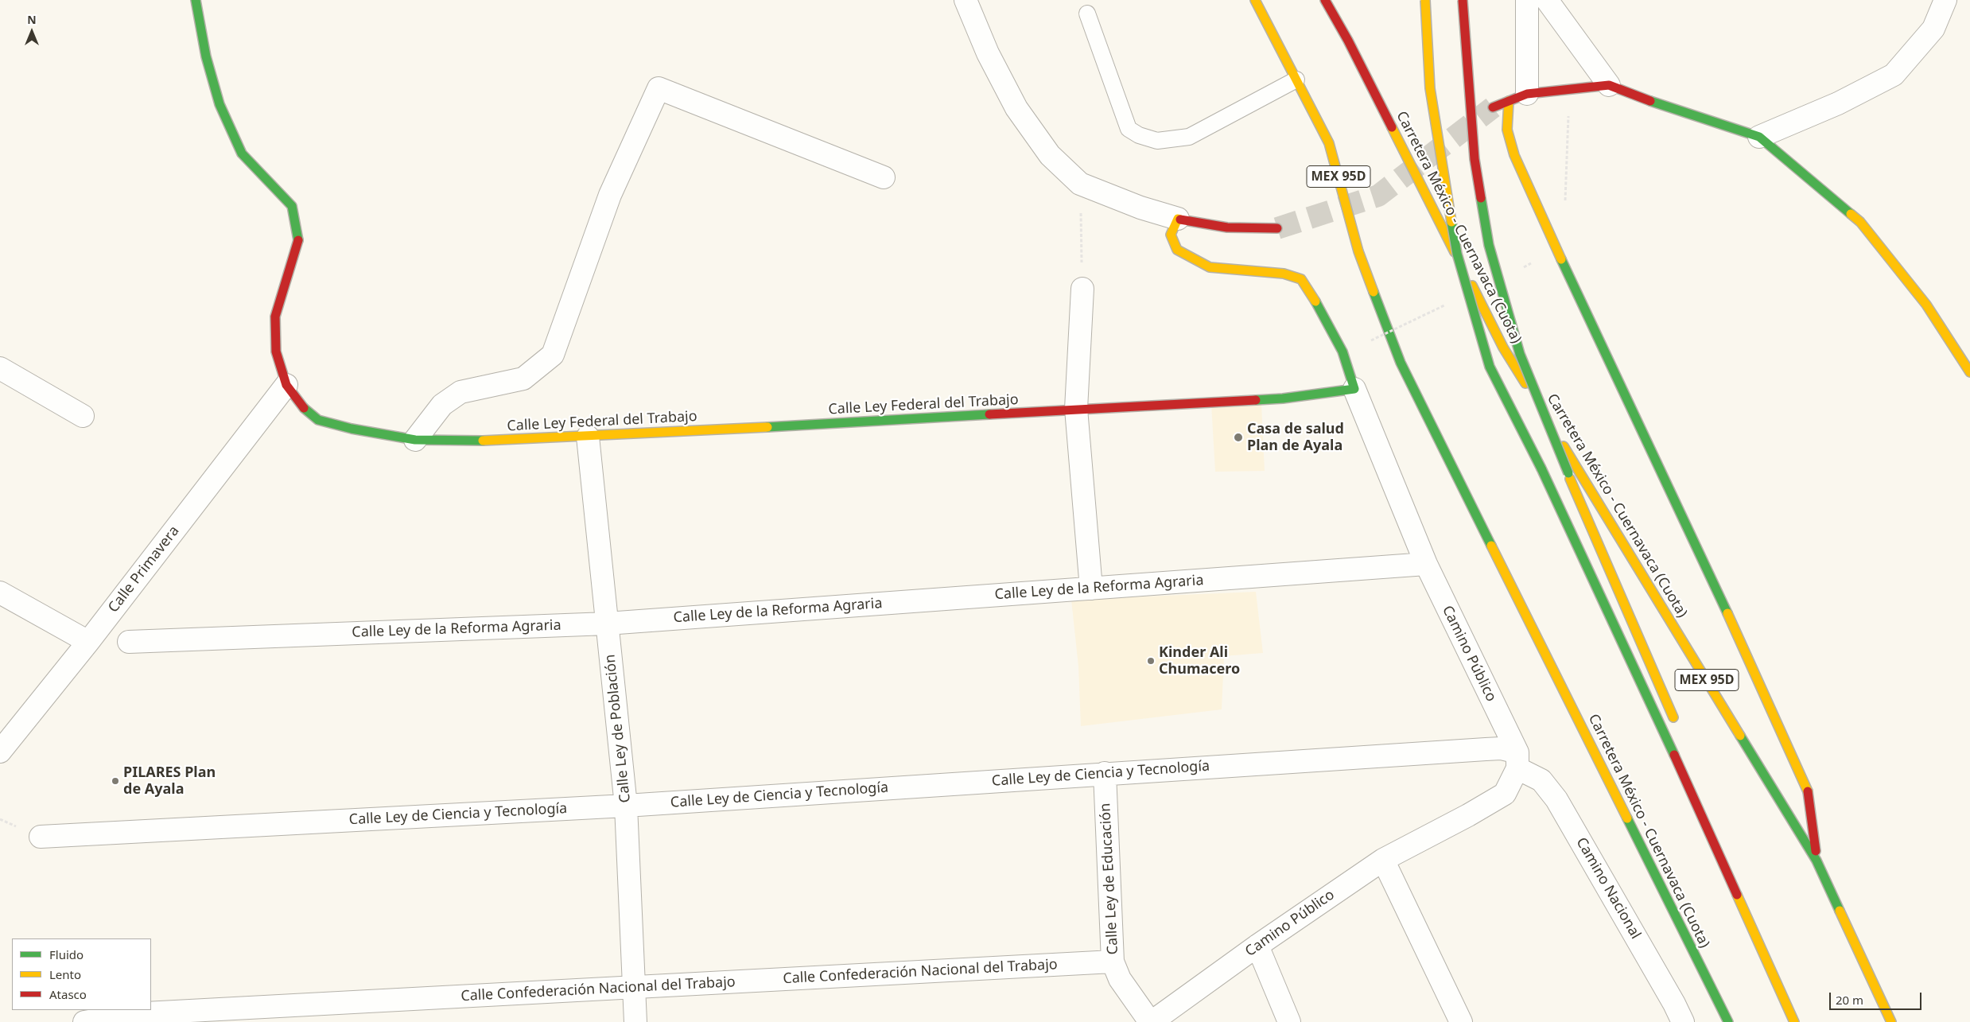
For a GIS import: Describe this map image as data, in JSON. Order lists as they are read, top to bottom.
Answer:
{
  "streets": {
    "main road": [
      "MEX 95D",
      "Carretera México - Cuernavaca (Cuota)",
      "Calle Ley Federal del Trabajo",
      "Camino Público"
    ],
    "street": [
      "Calle Primavera",
      "Calle Ley de la Reforma Agraria",
      "Calle Ley de Población",
      "Calle Ley de Ciencia y Tecnología",
      "Calle Ley de Educación",
      "Camino Nacional",
      "Calle Confederación Nacional del Trabajo"
    ]
  },
  "crossings": [
    ["Calle Ley Federal del Trabajo", "Calle Primavera"],
    ["Calle Ley Federal del Trabajo", "Camino Público"],
    ["Calle Ley Federal del Trabajo", "Calle Ley de Población"],
    ["Calle Ley de la Reforma Agraria", "Camino Público"],
    ["Calle Ley de la Reforma Agraria", "Calle Ley de Población"],
    ["Camino Público", "Calle Ley de Ciencia y Tecnología"],
    ["Camino Público", "Calle Ley de Educación"],
    ["Camino Público", "Camino Nacional"],
    ["Calle Ley de Población", "Calle Ley de Ciencia y Tecnología"],
    ["Calle Ley de Población", "Calle Confederación Nacional del Trabajo"],
    ["Calle Ley de Ciencia y Tecnología", "Calle Ley de Educación"],
    ["Calle Ley de Ciencia y Tecnología", "Camino Nacional"],
    ["Calle Ley de Educación", "Calle Confederación Nacional del Trabajo"]
  ],
  "places": ["Casa de salud Plan de Ayala", "Kinder Ali Chumacero", "PILARES Plan de Ayala"],
  "legend": ["Fluido", "Lento", "Atasco"],
  "scale_bar": "20 m",
  "north": "top"
}
